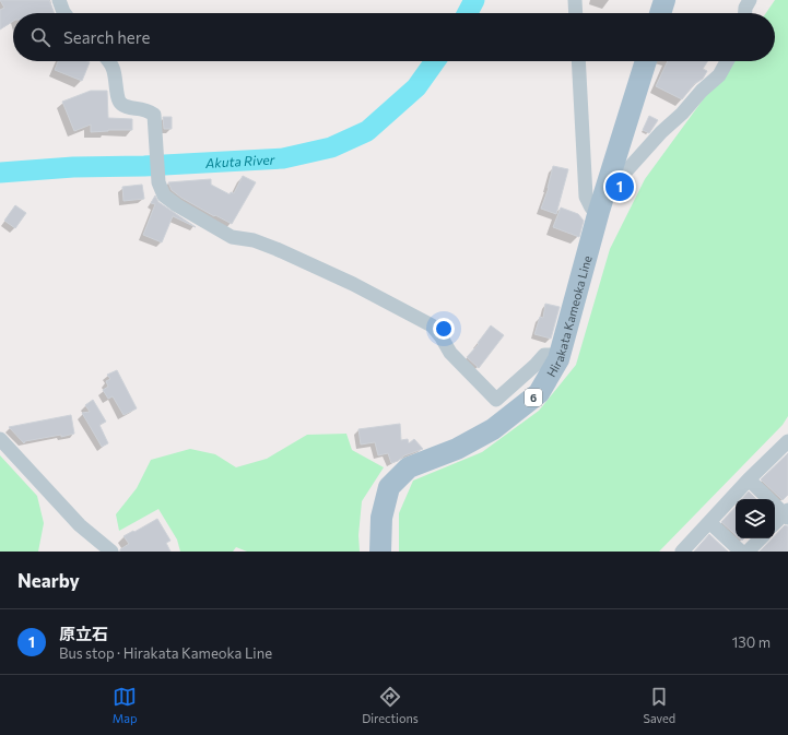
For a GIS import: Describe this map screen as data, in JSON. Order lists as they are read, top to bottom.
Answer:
{
  "streets": {
    "main road": ["Hirakata Kameoka Line", "6"]
  },
  "water": ["Akuta River"],
  "page": {
    "search": "Search here",
    "pins": "1",
    "heading": "Nearby",
    "list": [
      {
        "mark": "1",
        "name": "原立石",
        "note": "Bus stop · Hirakata Kameoka Line",
        "value": "130 m"
      }
    ],
    "nav": ["Map", "Directions", "Saved"]
  }
}
